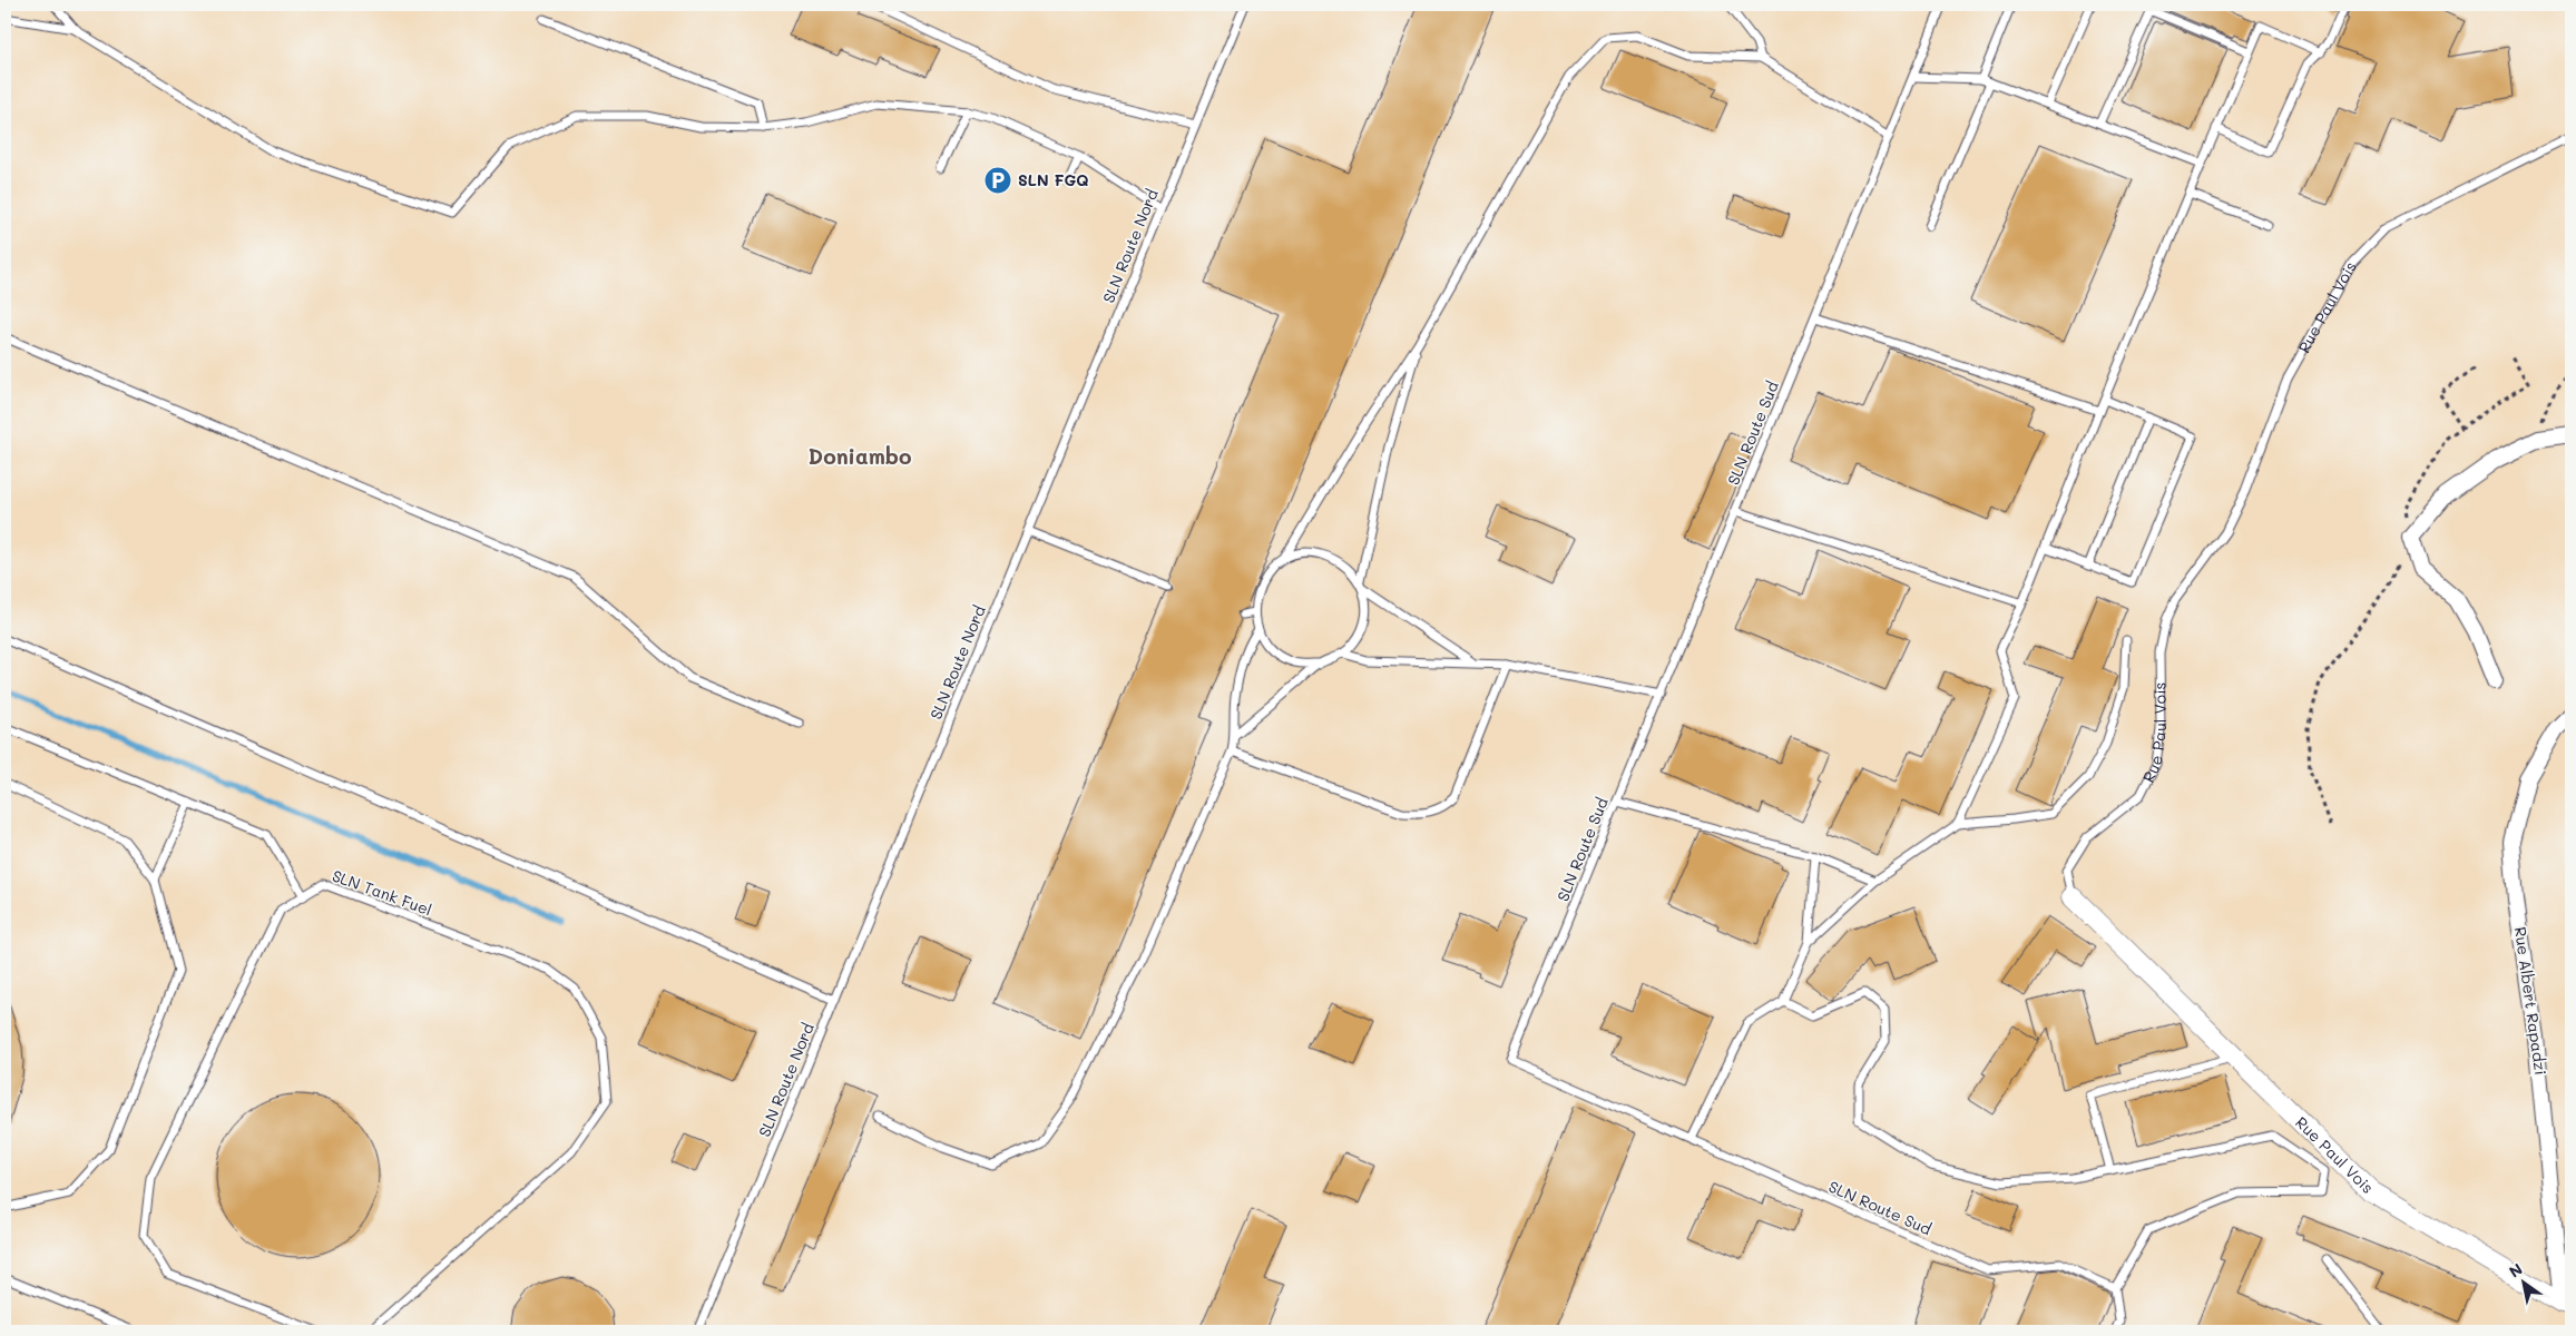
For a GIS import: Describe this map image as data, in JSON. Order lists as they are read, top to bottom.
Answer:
{
  "streets": {
    "street": ["Rue Paul Vois", "Rue Albert Rapadzi"],
    "lane": ["SLN Route Nord", "SLN Route Sud", "SLN Tank Fuel"]
  },
  "crossings": [
    ["Rue Paul Vois", "Rue Albert Rapadzi"]
  ],
  "districts": ["Doniambo"],
  "places": {
    "parking": ["SLN FGQ"]
  },
  "north": "top left"
}
